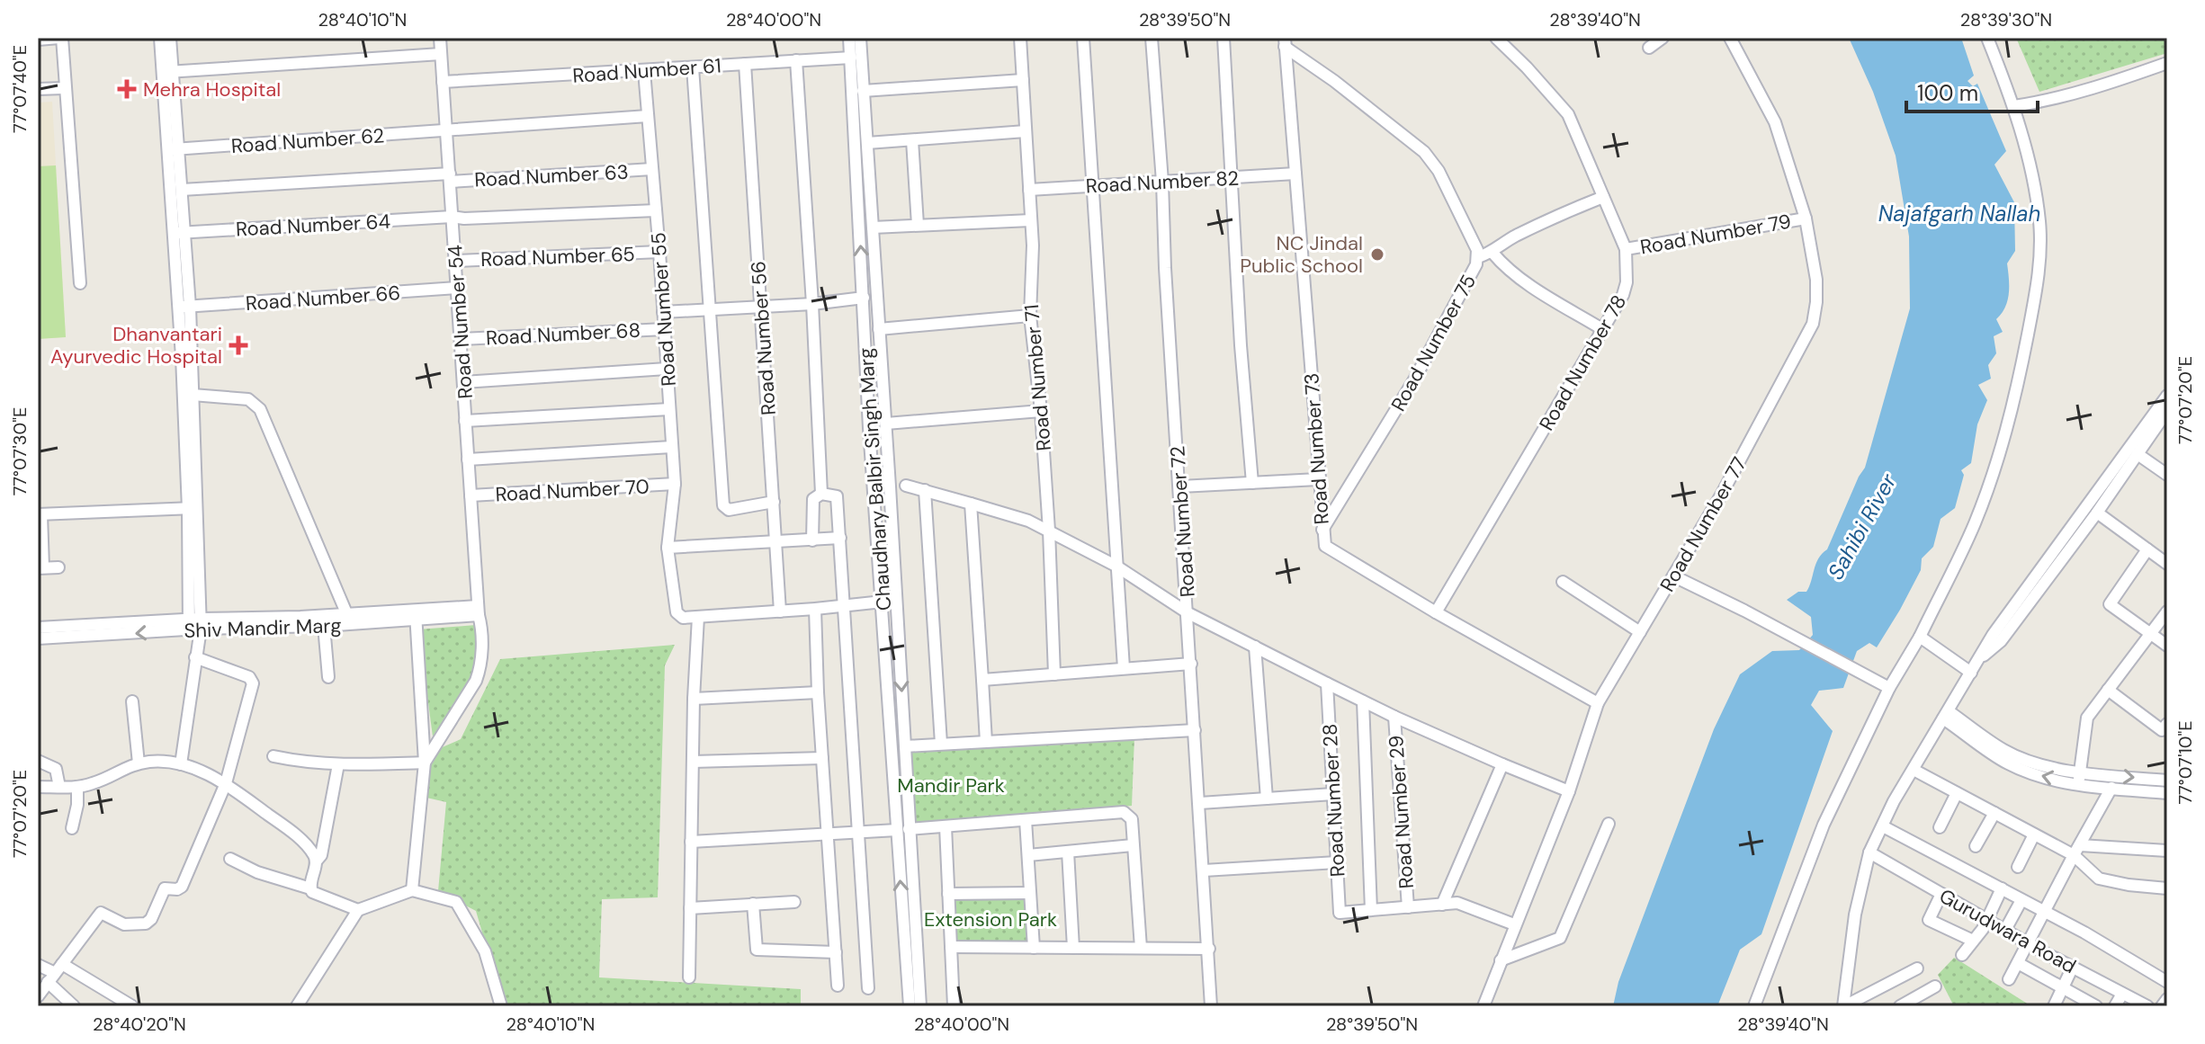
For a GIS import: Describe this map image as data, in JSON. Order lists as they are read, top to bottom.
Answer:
{
  "streets": {
    "street": [
      "Road Number 61",
      "Road Number 62",
      "Road Number 63",
      "Road Number 82",
      "Road Number 64",
      "Road Number 79",
      "Road Number 65",
      "Road Number 66",
      "Road Number 55",
      "Road Number 54",
      "Road Number 68",
      "Road Number 56",
      "Road Number 75",
      "Road Number 78",
      "Road Number 71",
      "Road Number 73",
      "Chaudhary Balbir Singh Marg",
      "Road Number 70",
      "Road Number 72",
      "Road Number 77",
      "Shiv Mandir Marg",
      "Road Number 28",
      "Road Number 29",
      "Gurudwara Road"
    ]
  },
  "crossings": [
    ["Road Number 61", "Road Number 55"],
    ["Road Number 61", "Road Number 54"],
    ["Road Number 61", "Road Number 56"],
    ["Road Number 61", "Chaudhary Balbir Singh Marg"],
    ["Road Number 62", "Road Number 55"],
    ["Road Number 62", "Road Number 54"],
    ["Road Number 63", "Road Number 55"],
    ["Road Number 63", "Road Number 54"],
    ["Road Number 82", "Road Number 71"],
    ["Road Number 82", "Road Number 73"],
    ["Road Number 82", "Road Number 72"],
    ["Road Number 64", "Road Number 55"],
    ["Road Number 64", "Road Number 54"],
    ["Road Number 79", "Road Number 78"],
    ["Road Number 79", "Road Number 77"],
    ["Road Number 65", "Road Number 55"],
    ["Road Number 65", "Road Number 54"],
    ["Road Number 66", "Road Number 54"],
    ["Road Number 55", "Road Number 68"],
    ["Road Number 55", "Road Number 70"],
    ["Road Number 54", "Road Number 68"],
    ["Road Number 54", "Road Number 70"],
    ["Road Number 75", "Road Number 73"],
    ["Road Number 78", "Road Number 73"],
    ["Road Number 73", "Road Number 77"],
    ["Road Number 77", "Road Number 28"],
    ["Road Number 28", "Road Number 29"]
  ],
  "water": ["Najafgarh Nallah", "Sahibi River"],
  "parks": ["Mandir Park", "Extension Park"],
  "places": {
    "health": ["Mehra Hospital", "Dhanvantari Ayurvedic Hospital"],
    "other": ["NC Jindal Public School"]
  },
  "scale_bar": "100 m",
  "coordinates": [
    "28°40'10\"N",
    "28°40'00\"N",
    "28°39'50\"N",
    "28°39'40\"N",
    "28°39'30\"N",
    "77°07'40\"E",
    "77°07'20\"E",
    "77°07'30\"E",
    "77°07'10\"E",
    "28°40'20\"N"
  ]
}
